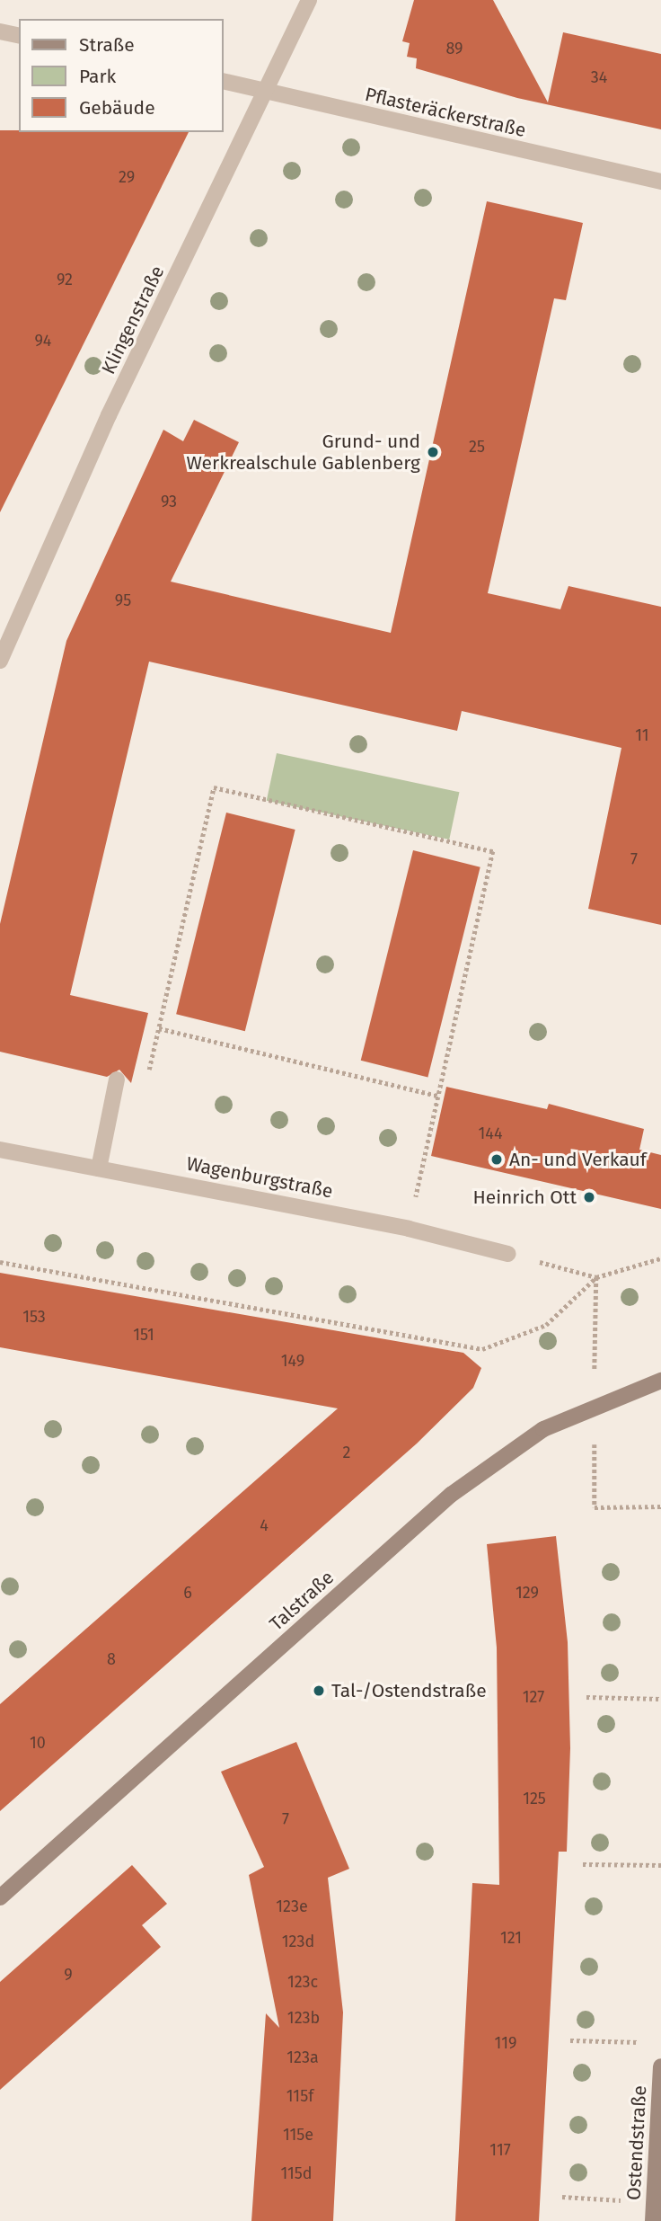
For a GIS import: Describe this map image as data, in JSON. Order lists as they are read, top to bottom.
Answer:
{
  "streets": {
    "main road": ["Talstraße", "Ostendstraße"],
    "street": ["Pflasteräckerstraße", "Klingenstraße", "Wagenburgstraße"]
  },
  "crossings": [
    ["Pflasteräckerstraße", "Klingenstraße"]
  ],
  "places": [
    "Grund- und Werkrealschule Gablenberg",
    "An- und Verkauf",
    "Heinrich Ott",
    "Tal-/Ostendstraße"
  ],
  "house_numbers": [
    "89",
    "34",
    "29",
    "92",
    "94",
    "25",
    "93",
    "95",
    "11",
    "7",
    "144",
    "153",
    "151",
    "149",
    "2",
    "4",
    "6",
    "129",
    "8",
    "127",
    "10",
    "125",
    "7",
    "123e",
    "121",
    "123d",
    "9",
    "123c",
    "123b",
    "119",
    "123a",
    "115f",
    "115e",
    "117",
    "115d"
  ],
  "legend": ["Straße", "Park", "Gebäude"]
}
